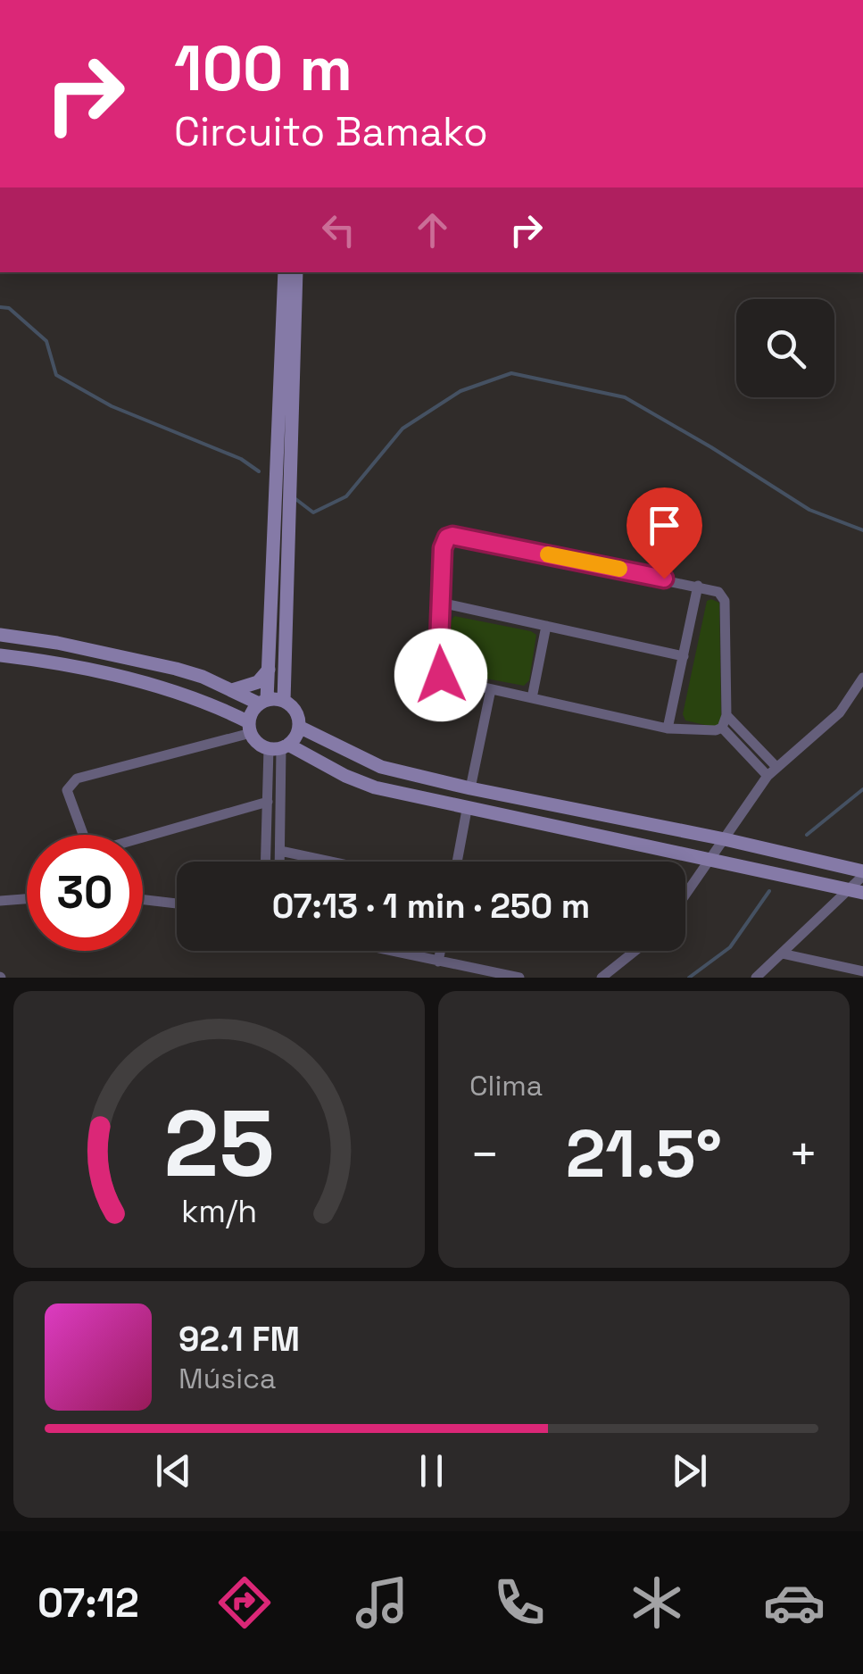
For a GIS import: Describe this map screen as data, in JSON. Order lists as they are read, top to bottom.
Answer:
{
  "page": {
    "turn": ["100 m", "Circuito Bamako"],
    "limit": "30",
    "trip": "07:13 · 1 min · 250 m",
    "tile": "Clima",
    "heat": ["−", "21.5°", "+"],
    "song": ["92.1 FM", "Música"],
    "tabs": "07:12",
    "gauge": ["25", "km/h"]
  }
}
